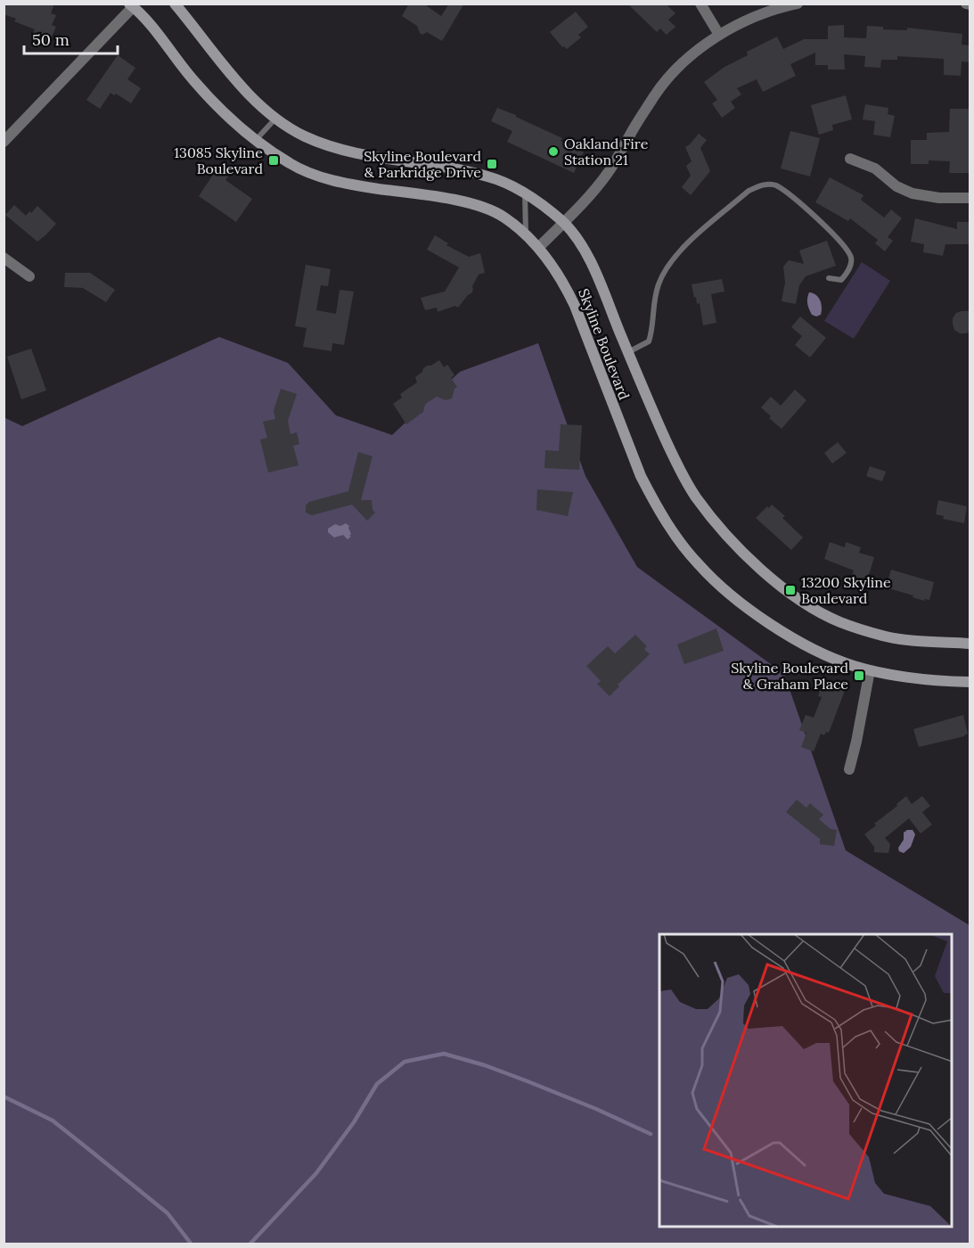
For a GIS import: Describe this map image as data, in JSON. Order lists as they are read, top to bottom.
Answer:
{
  "streets": {
    "main road": ["Skyline Boulevard"]
  },
  "places": {
    "other": ["Oakland Fire Station 21"],
    "transit": [
      "13085 Skyline Boulevard",
      "Skyline Boulevard & Parkridge Drive",
      "13200 Skyline Boulevard",
      "Skyline Boulevard & Graham Place"
    ]
  },
  "scale_bar": "50 m"
}
